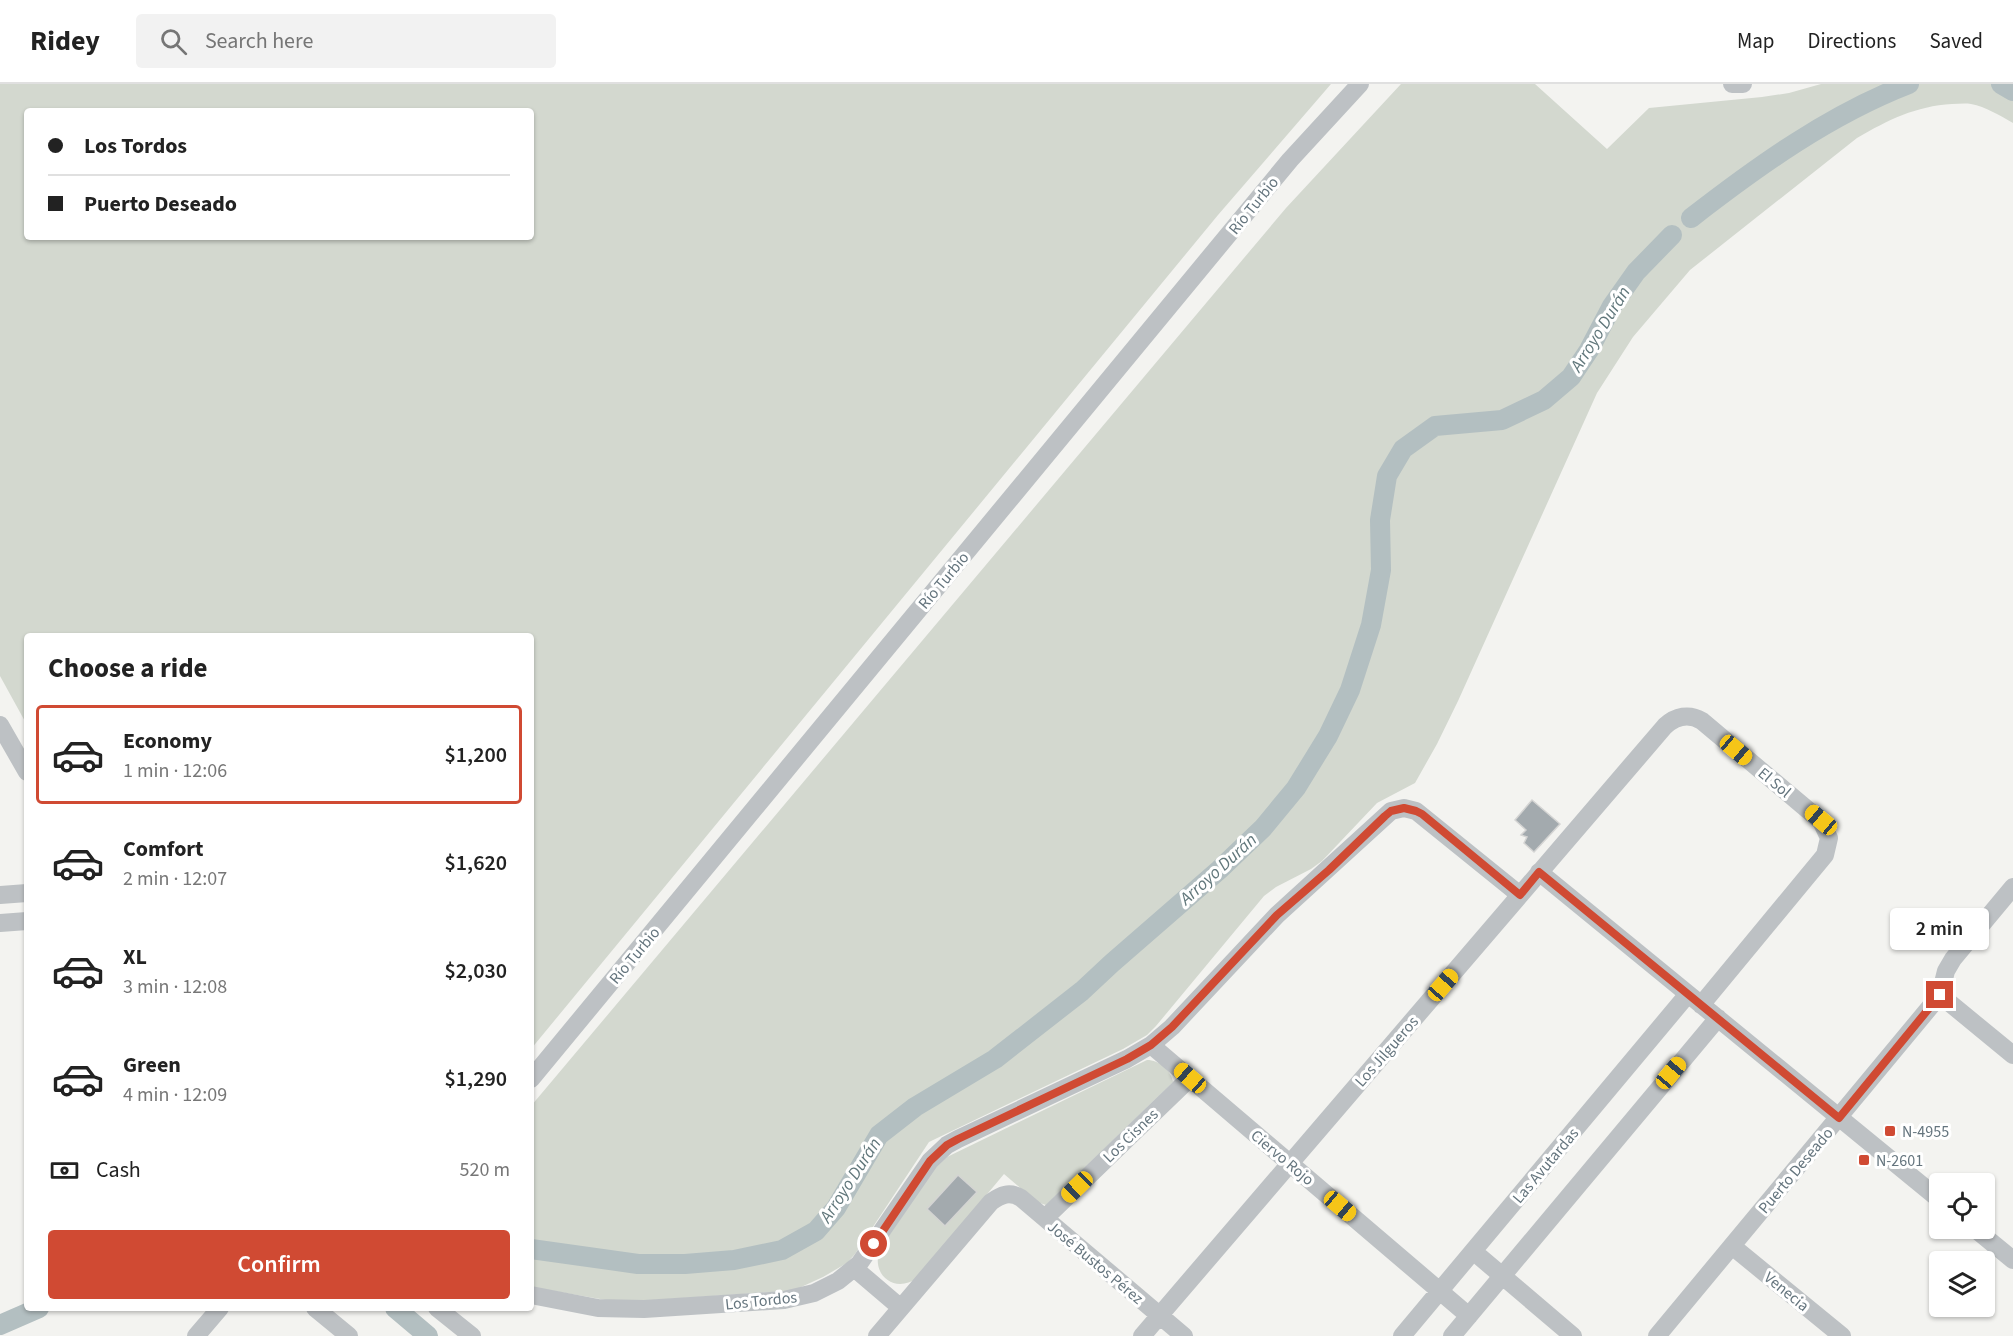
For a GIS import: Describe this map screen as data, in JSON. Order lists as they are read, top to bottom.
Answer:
{
  "streets": {
    "street": [
      "Río Turbio",
      "El Sol",
      "Los Jilgueros",
      "Los Cisnes",
      "Ciervo Rojo",
      "Las Avutardas",
      "Puerto Deseado",
      "José Bustos Pérez",
      "Venecia",
      "Los Tordos"
    ]
  },
  "crossings": [
    ["El Sol", "Los Jilgueros"],
    ["El Sol", "Las Avutardas"],
    ["Los Jilgueros", "Ciervo Rojo"],
    ["Los Jilgueros", "José Bustos Pérez"],
    ["Los Cisnes", "Ciervo Rojo"],
    ["Los Cisnes", "José Bustos Pérez"],
    ["Ciervo Rojo", "Las Avutardas"],
    ["Ciervo Rojo", "Los Tordos"],
    ["Puerto Deseado", "Venecia"]
  ],
  "water": ["Arroyo Durán"],
  "places": {
    "transit": ["N-4955", "N-2601"]
  },
  "page": {
    "header": "Ridey",
    "search": "Search here",
    "nav": ["Map", "Directions", "Saved"],
    "banner": ["Los Tordos", "Puerto Deseado"],
    "heading": "Choose a ride",
    "list": [
      {
        "name": "Economy",
        "note": "1 min · 12:06",
        "value": "$1,200"
      },
      {
        "name": "Comfort",
        "note": "2 min · 12:07",
        "value": "$1,620"
      },
      {
        "name": "XL",
        "note": "3 min · 12:08",
        "value": "$2,030"
      },
      {
        "name": "Green",
        "note": "4 min · 12:09",
        "value": "$1,290"
      }
    ],
    "bubble": "2 min",
    "pay": ["Cash", "520 m"],
    "buttons": "Confirm"
  }
}
